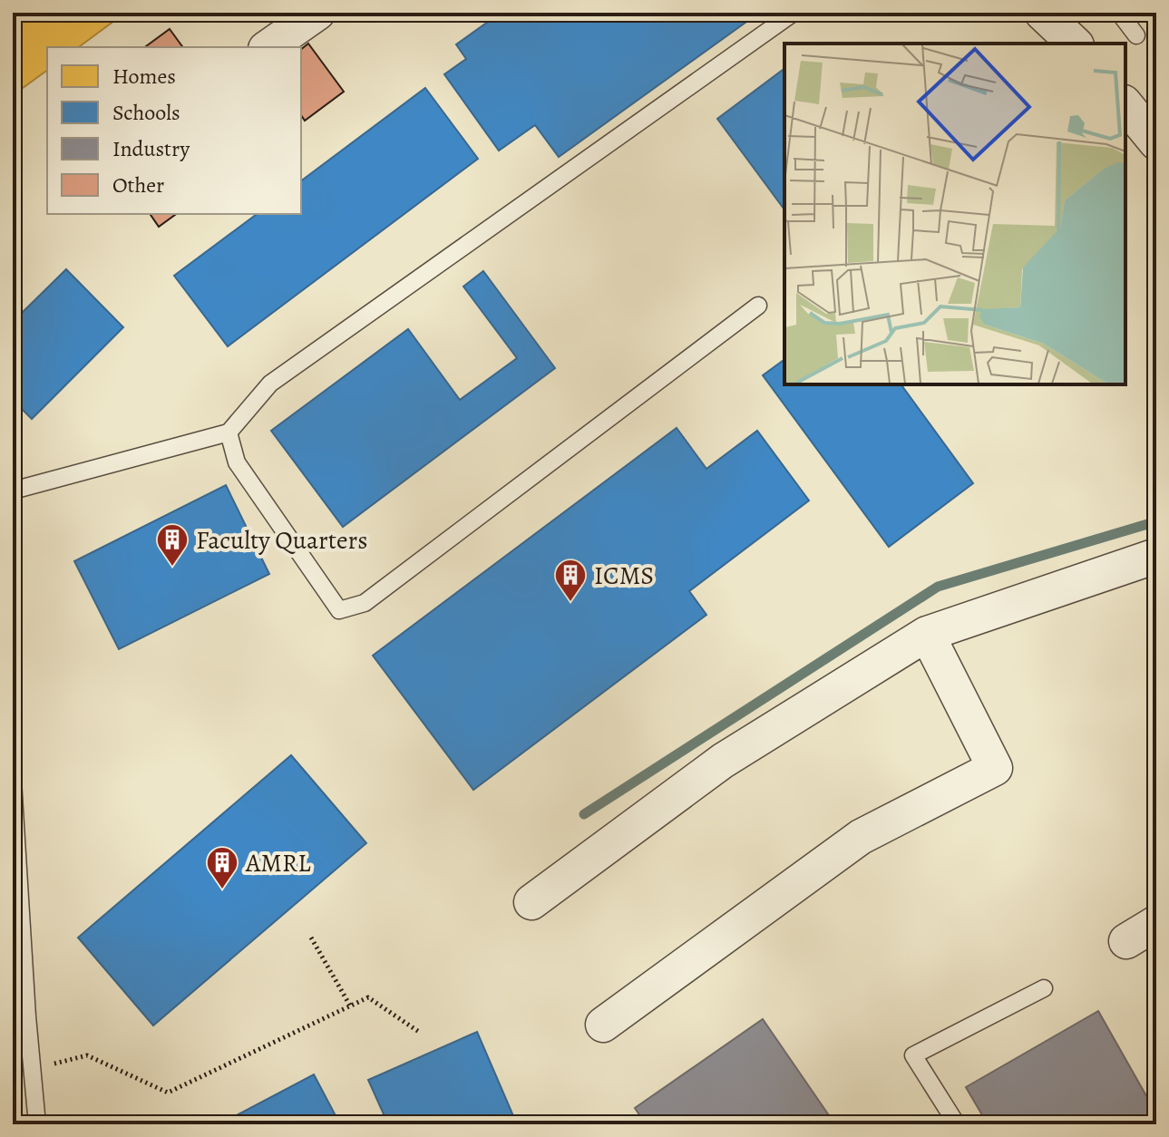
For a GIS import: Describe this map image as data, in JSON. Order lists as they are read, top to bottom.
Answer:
{
  "places": {
    "building": ["Faculty Quarters", "ICMS", "AMRL"]
  },
  "legend": [
    "Homes",
    "Schools",
    "Industry",
    "Other"
  ]
}
